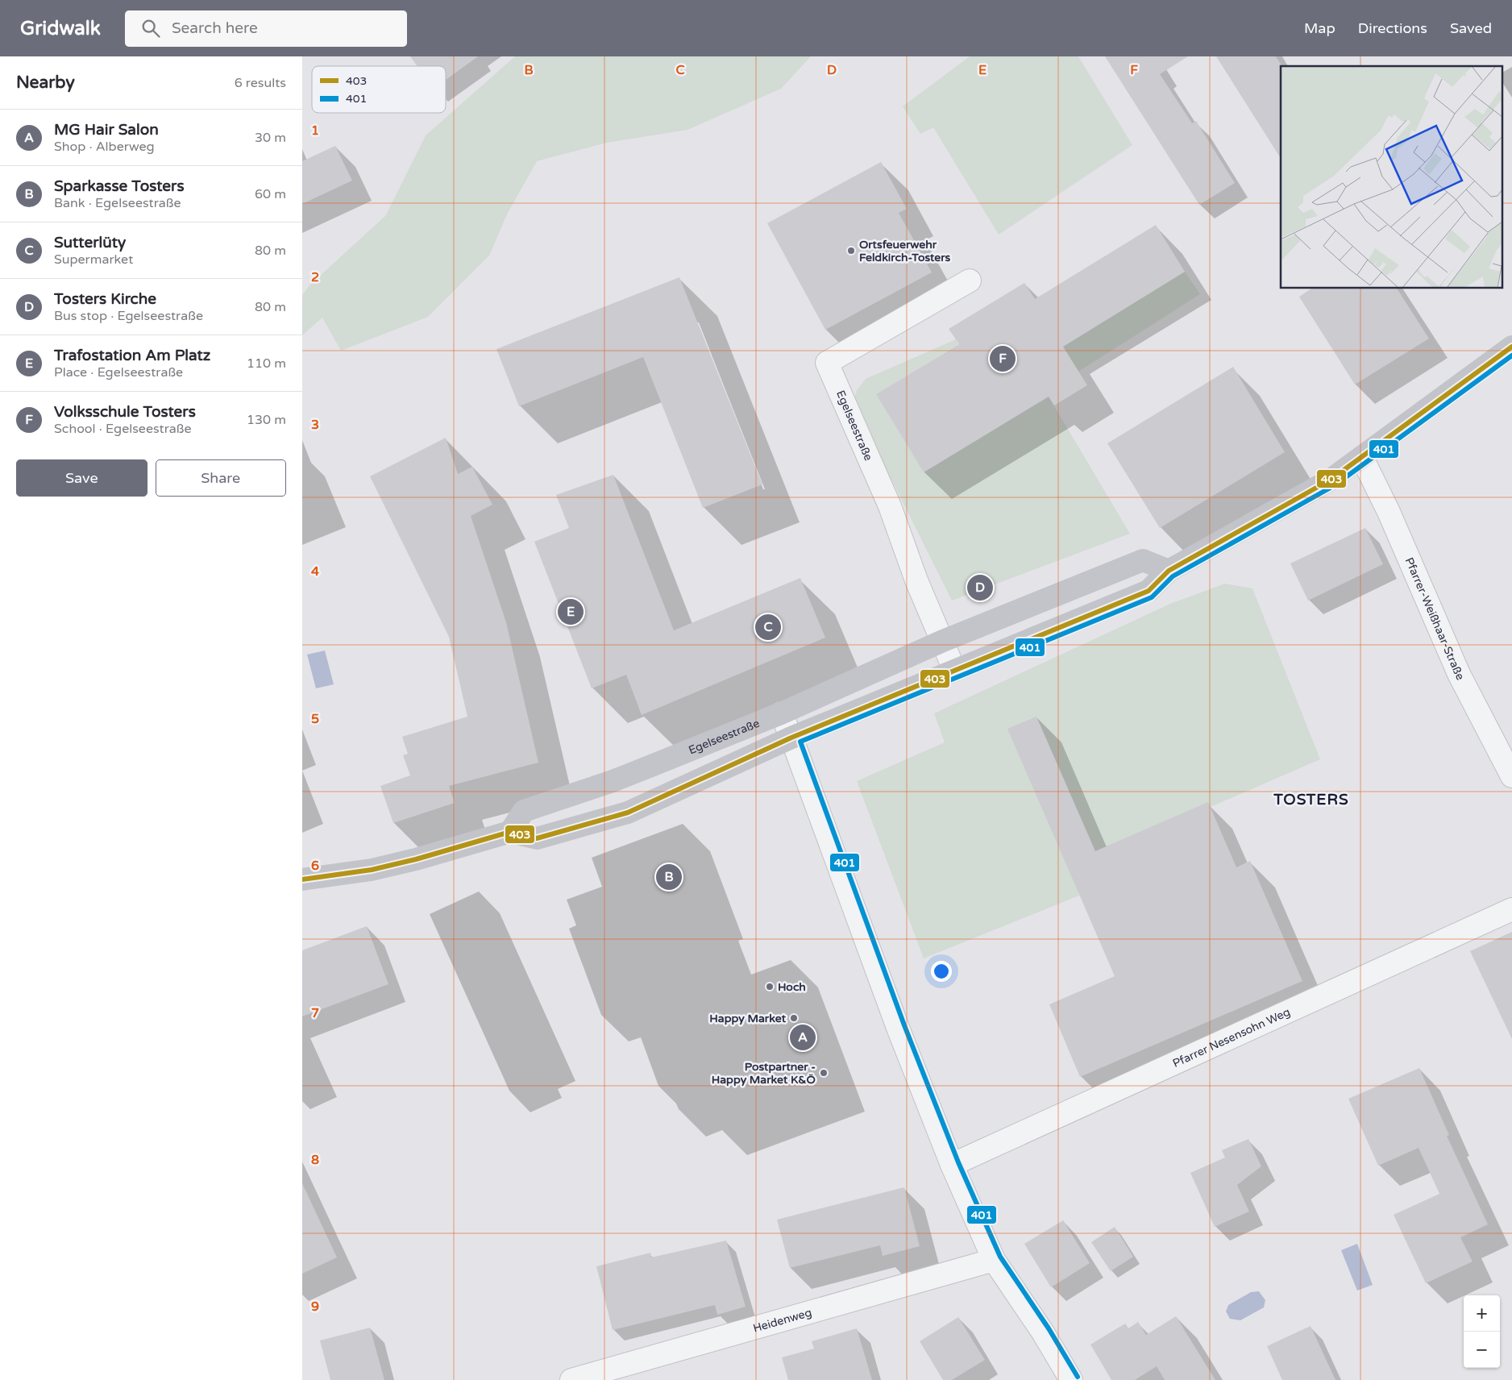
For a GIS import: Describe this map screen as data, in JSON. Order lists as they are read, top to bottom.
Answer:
{
  "streets": {
    "main road": ["Egelseestraße"],
    "street": ["Pfarrer-Weißhaar-Straße", "Pfarrer Nesensohn Weg", "Heidenweg"]
  },
  "districts": ["TOSTERS"],
  "places": [
    "Ortsfeuerwehr Feldkirch-Tosters",
    "Hoch",
    "Happy Market",
    "Postpartner - Happy Market K&Ö"
  ],
  "lines": ["transit line 403", "transit line 401"],
  "legend": ["403", "401"],
  "page": {
    "header": "Gridwalk",
    "search": "Search here",
    "nav": ["Map", "Directions", "Saved"],
    "heading": ["Nearby", "6 results"],
    "list": [
      {
        "mark": "A",
        "name": "MG Hair Salon",
        "note": "Shop · Alberweg",
        "value": "30 m"
      },
      {
        "mark": "B",
        "name": "Sparkasse Tosters",
        "note": "Bank · Egelseestraße",
        "value": "60 m"
      },
      {
        "mark": "C",
        "name": "Sutterlüty",
        "note": "Supermarket",
        "value": "80 m"
      },
      {
        "mark": "D",
        "name": "Tosters Kirche",
        "note": "Bus stop · Egelseestraße",
        "value": "80 m"
      },
      {
        "mark": "E",
        "name": "Trafostation Am Platz",
        "note": "Place · Egelseestraße",
        "value": "110 m"
      },
      {
        "mark": "F",
        "name": "Volksschule Tosters",
        "note": "School · Egelseestraße",
        "value": "130 m"
      }
    ],
    "pins": [
      "F",
      "D",
      "E",
      "C",
      "B",
      "A"
    ],
    "buttons": ["Save", "Share"],
    "map_buttons": ["+", "−"]
  },
  "grid": {
    "columns": [
      "B",
      "C",
      "D",
      "E",
      "F"
    ],
    "rows": [
      "1",
      "2",
      "3",
      "4",
      "5",
      "6",
      "7",
      "8",
      "9"
    ]
  }
}
